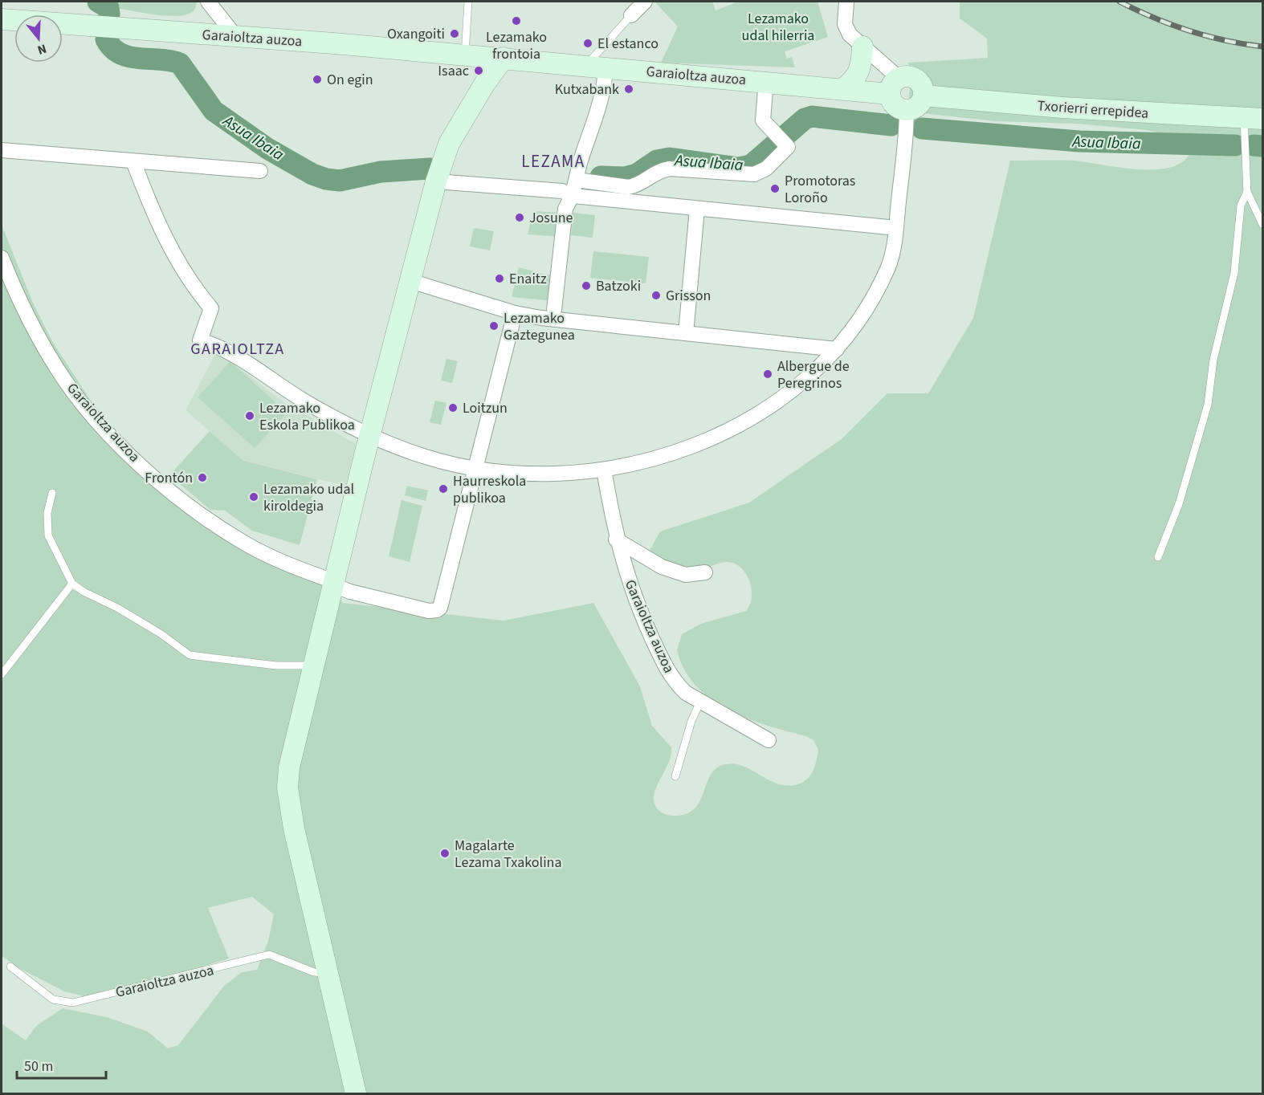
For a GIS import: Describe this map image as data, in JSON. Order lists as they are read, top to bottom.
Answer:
{
  "streets": {
    "street": ["Garaioltza auzoa", "Txorierri errepidea"]
  },
  "crossings": [
    ["Garaioltza auzoa", "Txorierri errepidea"]
  ],
  "districts": ["LEZAMA", "GARAIOLTZA"],
  "water": ["Asua Ibaia"],
  "parks": ["Lezamako udal hilerria"],
  "places": [
    "Lezamako frontoia",
    "Oxangoiti",
    "El estanco",
    "Isaac",
    "On egin",
    "Kutxabank",
    "Promotoras Loroño",
    "Josune",
    "Enaitz",
    "Batzoki",
    "Grisson",
    "Lezamako Gaztegunea",
    "Albergue de Peregrinos",
    "Loitzun",
    "Lezamako Eskola Publikoa",
    "Frontón",
    "Haurreskola publikoa",
    "Lezamako udal kiroldegia",
    "Magalarte Lezama Txakolina"
  ],
  "scale_bar": "50 m",
  "north": "bottom"
}
